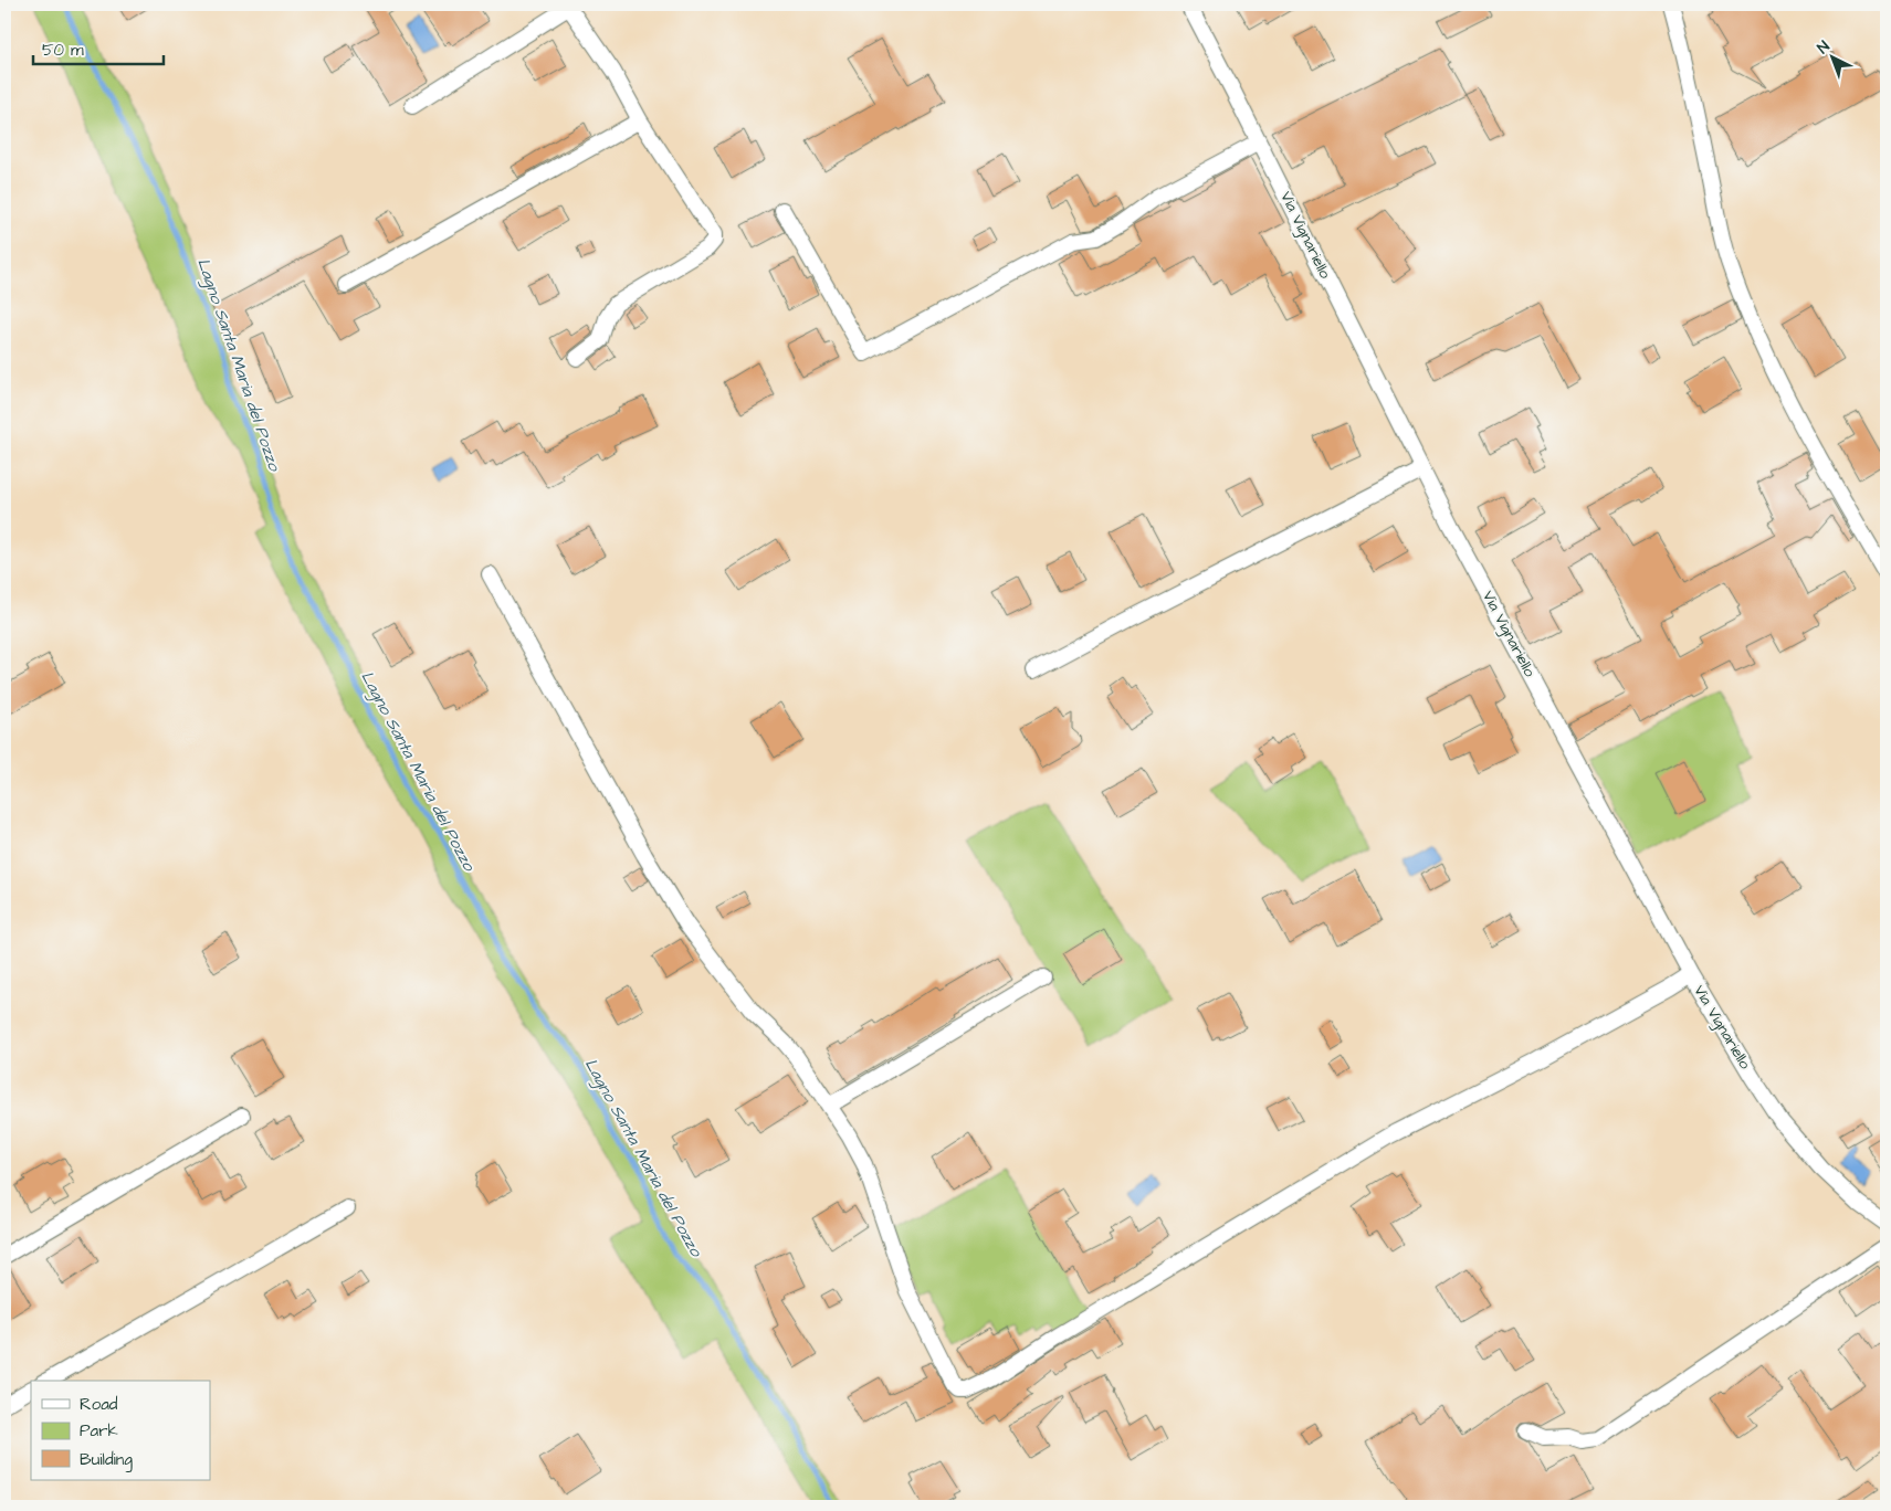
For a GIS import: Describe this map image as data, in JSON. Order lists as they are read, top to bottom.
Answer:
{
  "streets": {
    "street": ["Via Vignariello"]
  },
  "water": ["Lagno Santa Maria del Pozzo"],
  "legend": ["Road", "Park", "Building"],
  "scale_bar": "50 m",
  "north": "top left"
}
